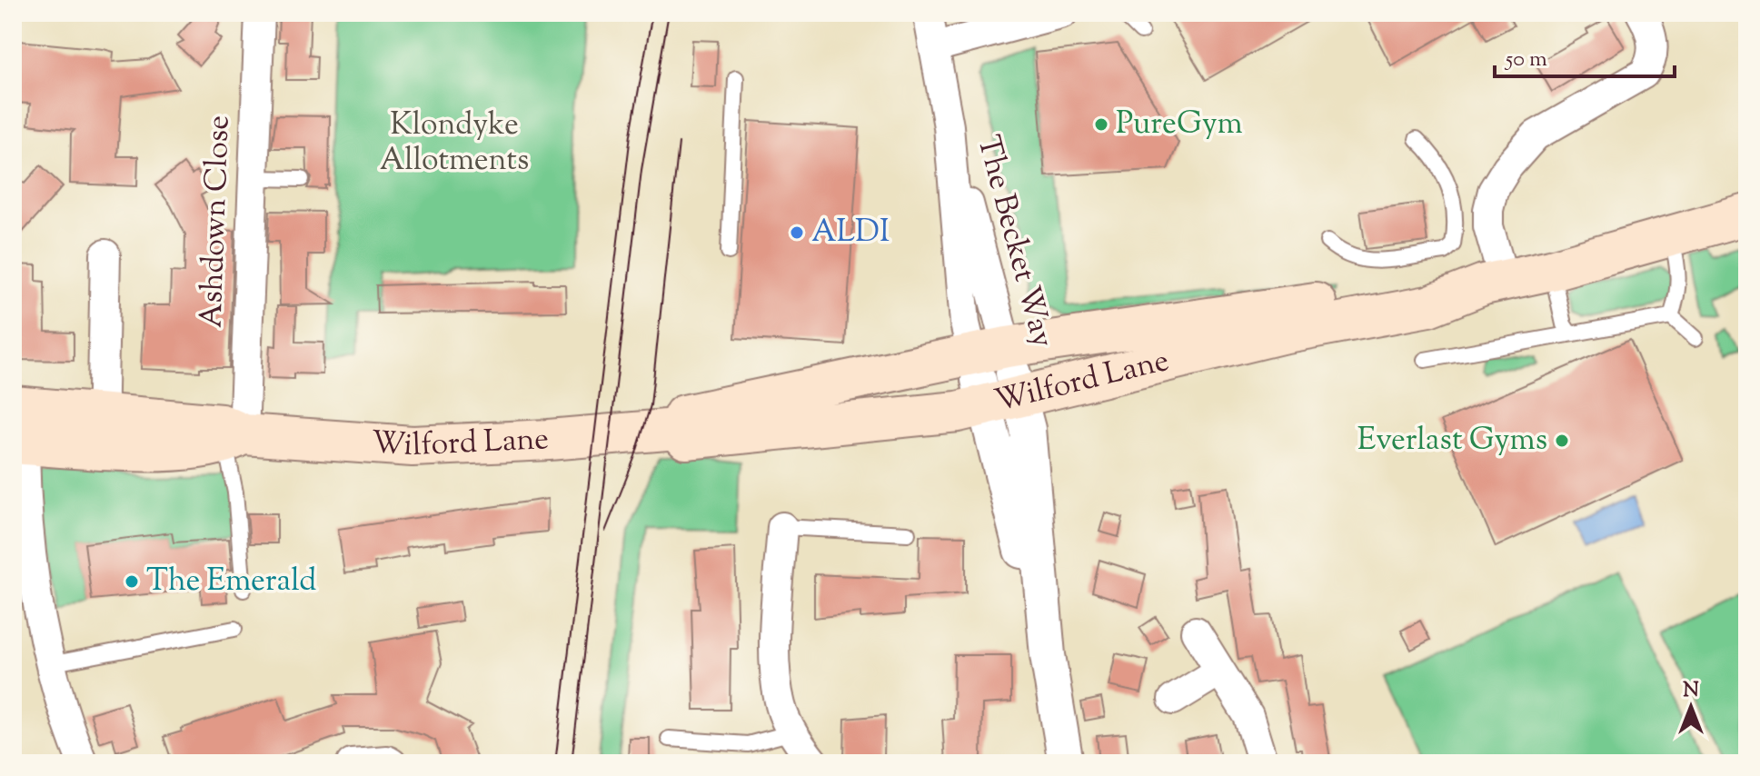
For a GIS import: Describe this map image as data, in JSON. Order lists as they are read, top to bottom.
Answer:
{
  "streets": {
    "main road": ["Wilford Lane"],
    "street": ["Ashdown Close", "The Becket Way"]
  },
  "crossings": [
    ["Ashdown Close", "Wilford Lane"],
    ["The Becket Way", "Wilford Lane"]
  ],
  "parks": ["Klondyke Allotments"],
  "places": [
    "PureGym",
    "ALDI",
    "Everlast Gyms",
    "The Emerald"
  ],
  "scale_bar": "50 m",
  "north": "top"
}
